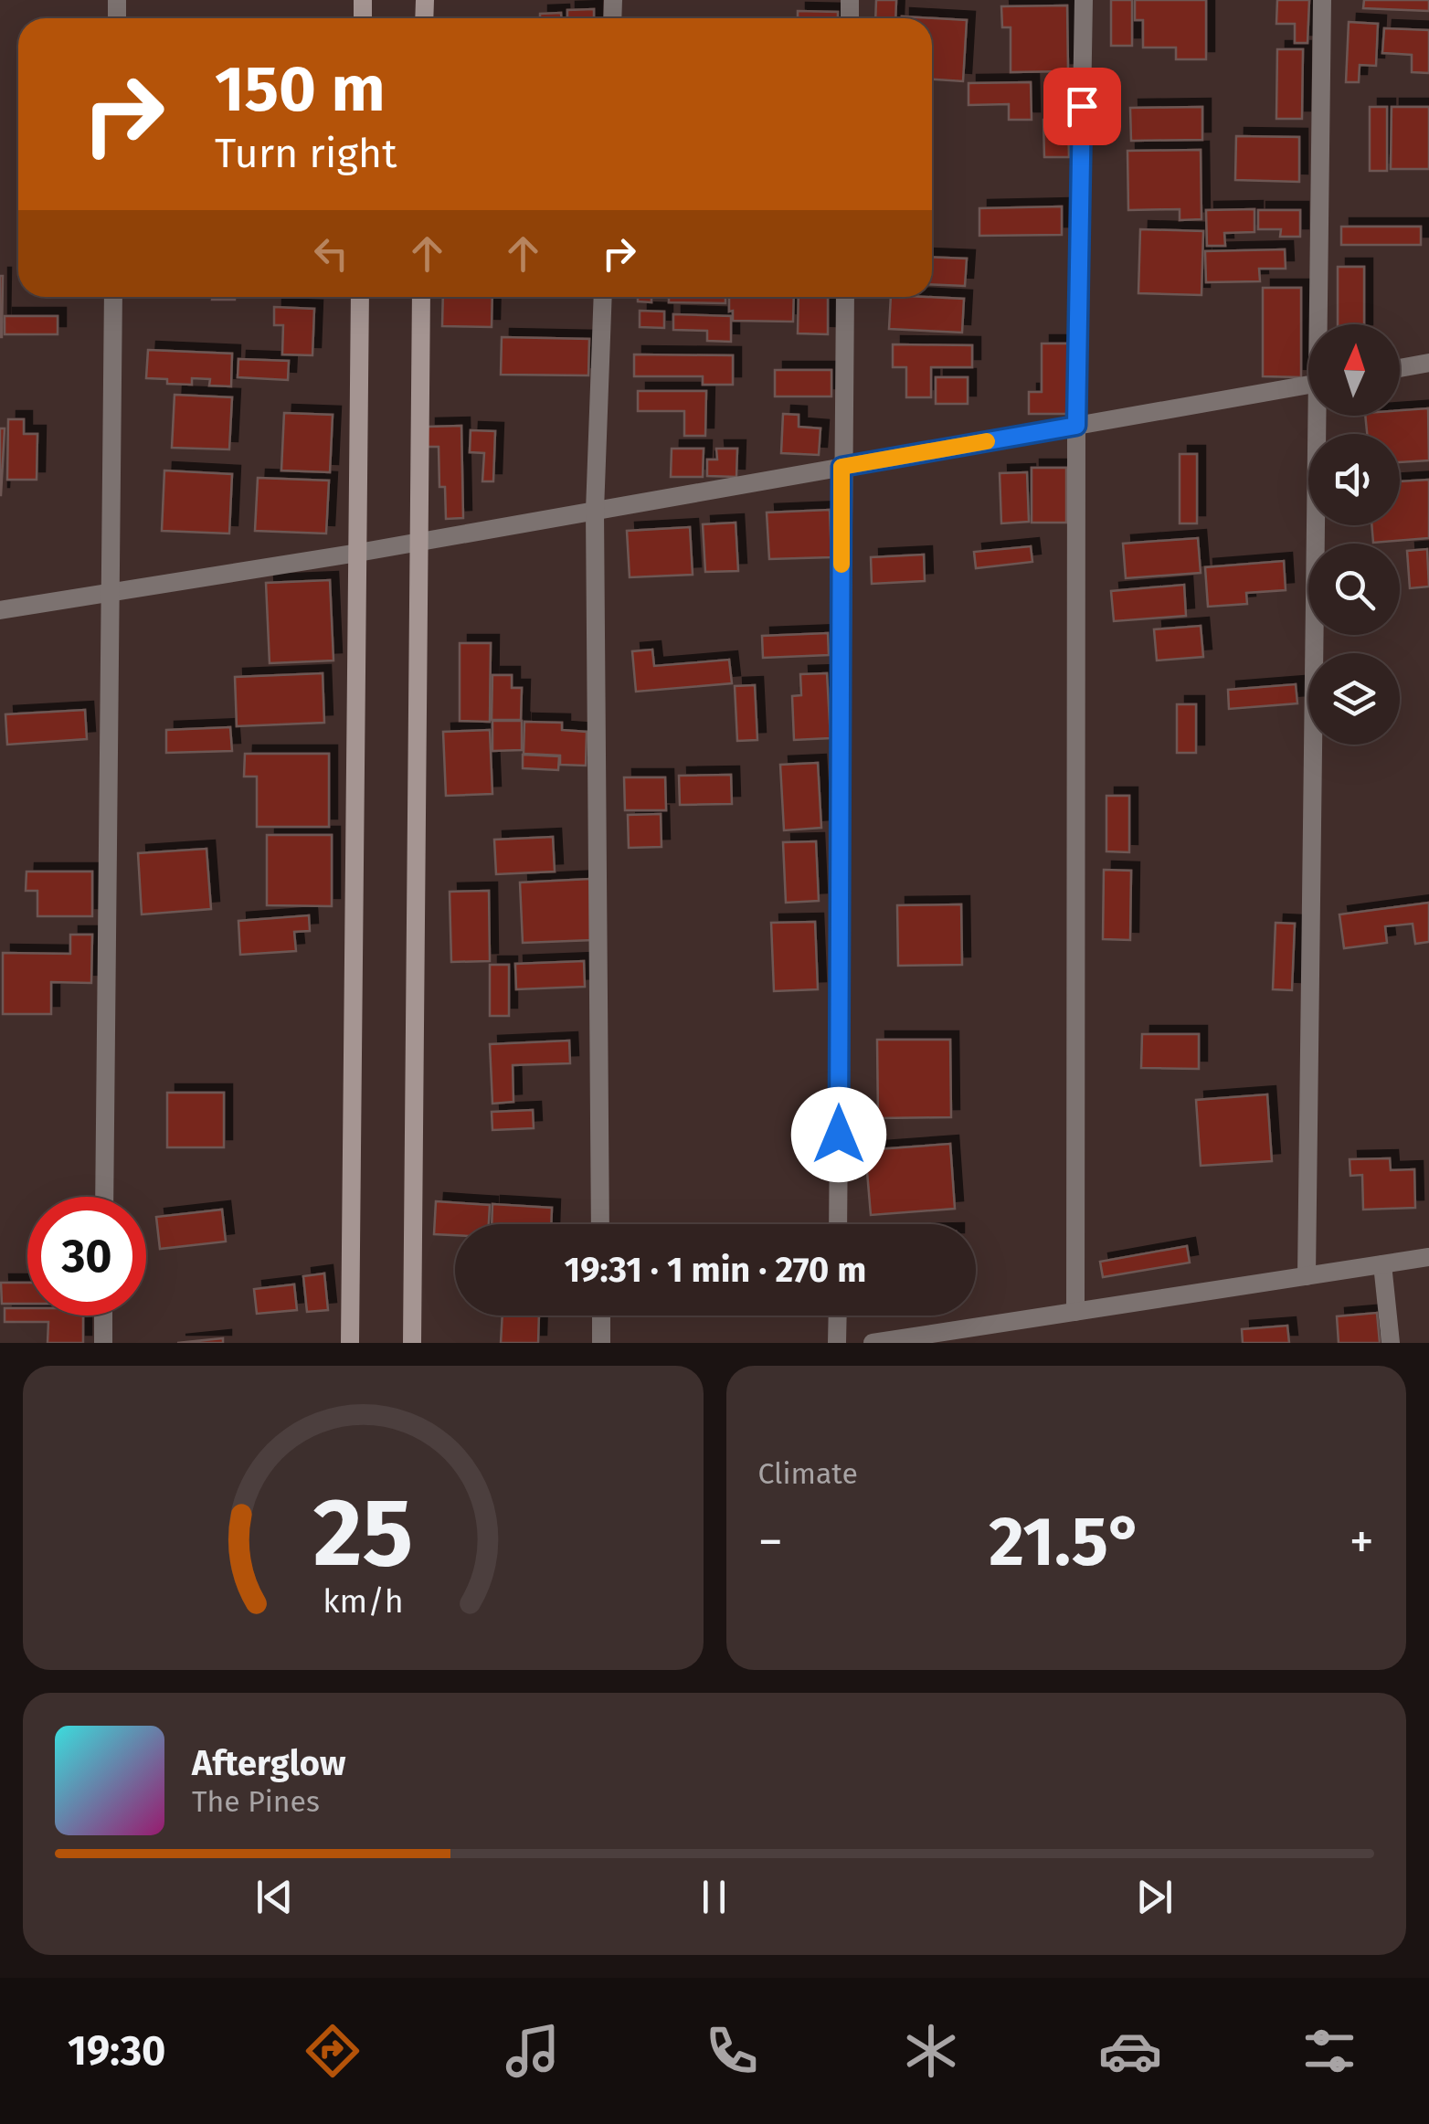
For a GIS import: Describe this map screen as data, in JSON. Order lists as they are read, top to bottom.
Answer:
{
  "north": "top",
  "page": {
    "turn": ["150 m", "Turn right"],
    "limit": "30",
    "trip": "19:31 · 1 min · 270 m",
    "tile": "Climate",
    "heat": ["−", "21.5°", "+"],
    "song": ["Afterglow", "The Pines"],
    "tabs": "19:30",
    "gauge": ["25", "km/h"]
  }
}
